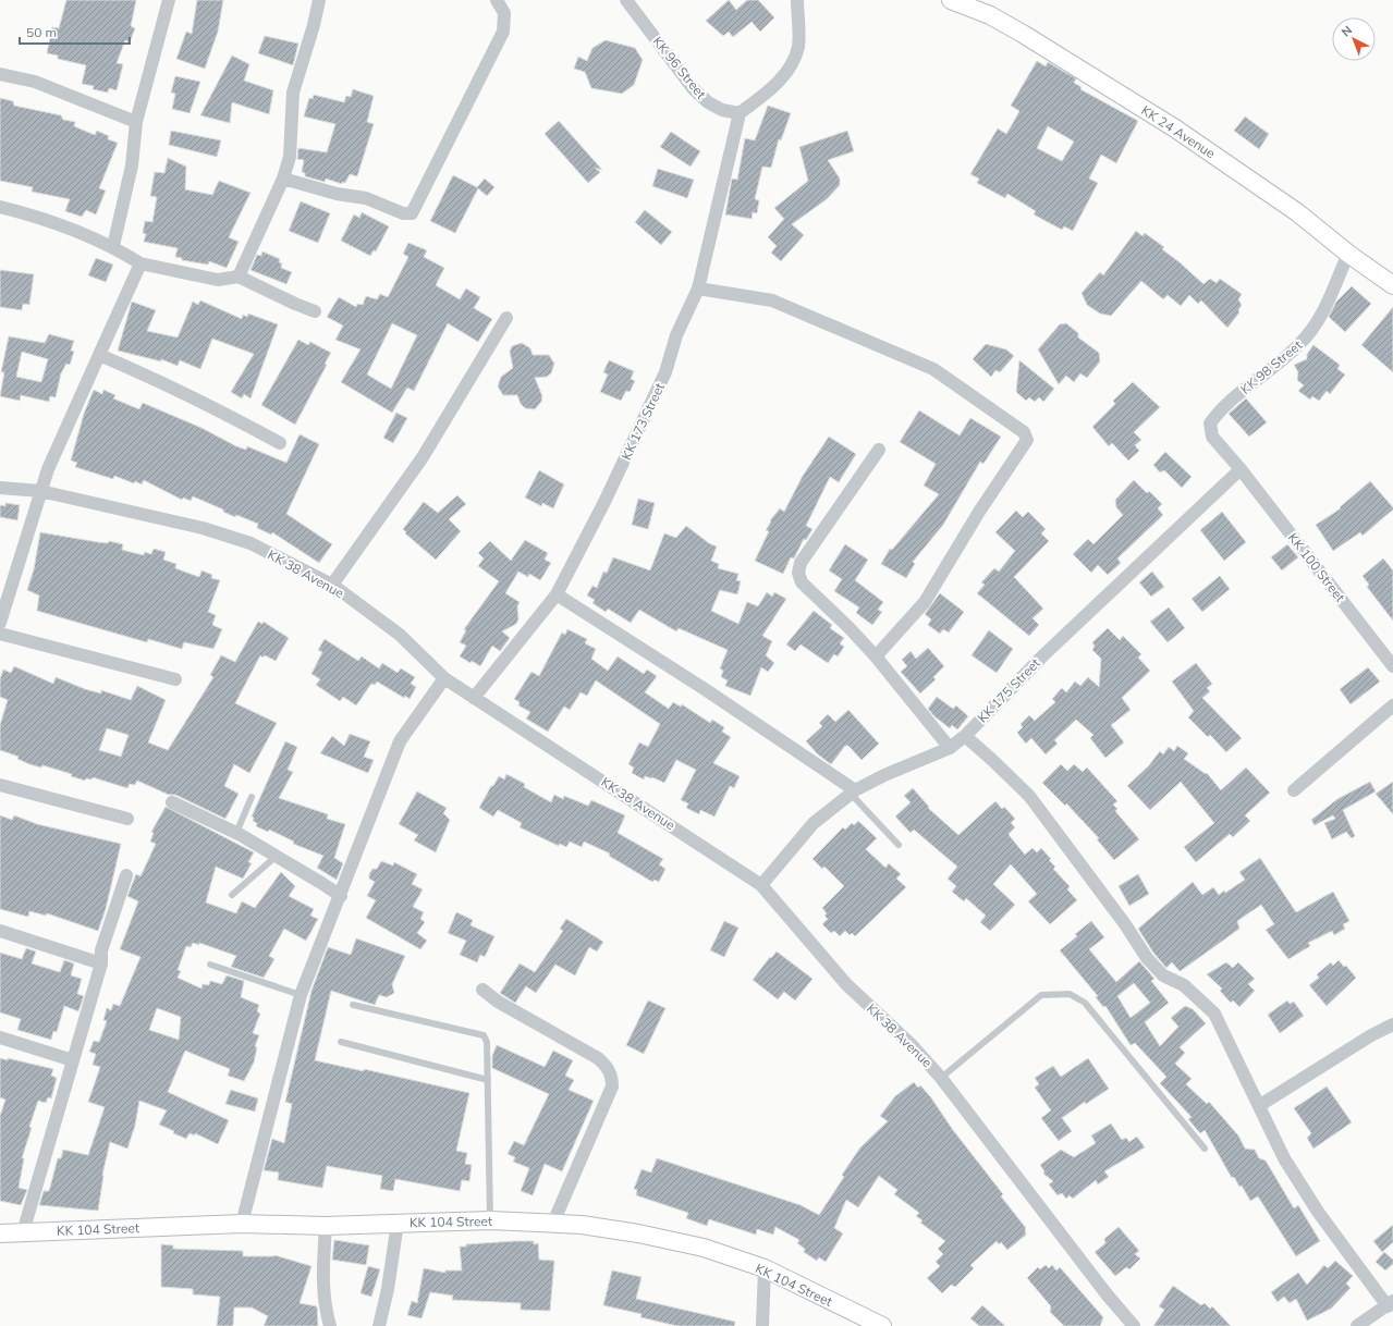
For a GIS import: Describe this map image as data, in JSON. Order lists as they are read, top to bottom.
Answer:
{
  "streets": {
    "street": [
      "KK 96 Street",
      "KK 24 Avenue",
      "KK 98 Street",
      "KK 173 Street",
      "KK 100 Street",
      "KK 38 Avenue",
      "KK 175 Street",
      "KK 104 Street"
    ]
  },
  "crossings": [
    ["KK 96 Street", "KK 173 Street"],
    ["KK 24 Avenue", "KK 98 Street"],
    ["KK 98 Street", "KK 100 Street"],
    ["KK 98 Street", "KK 175 Street"],
    ["KK 173 Street", "KK 38 Avenue"],
    ["KK 100 Street", "KK 175 Street"],
    ["KK 38 Avenue", "KK 175 Street"]
  ],
  "scale_bar": "50 m",
  "north": "top left"
}
